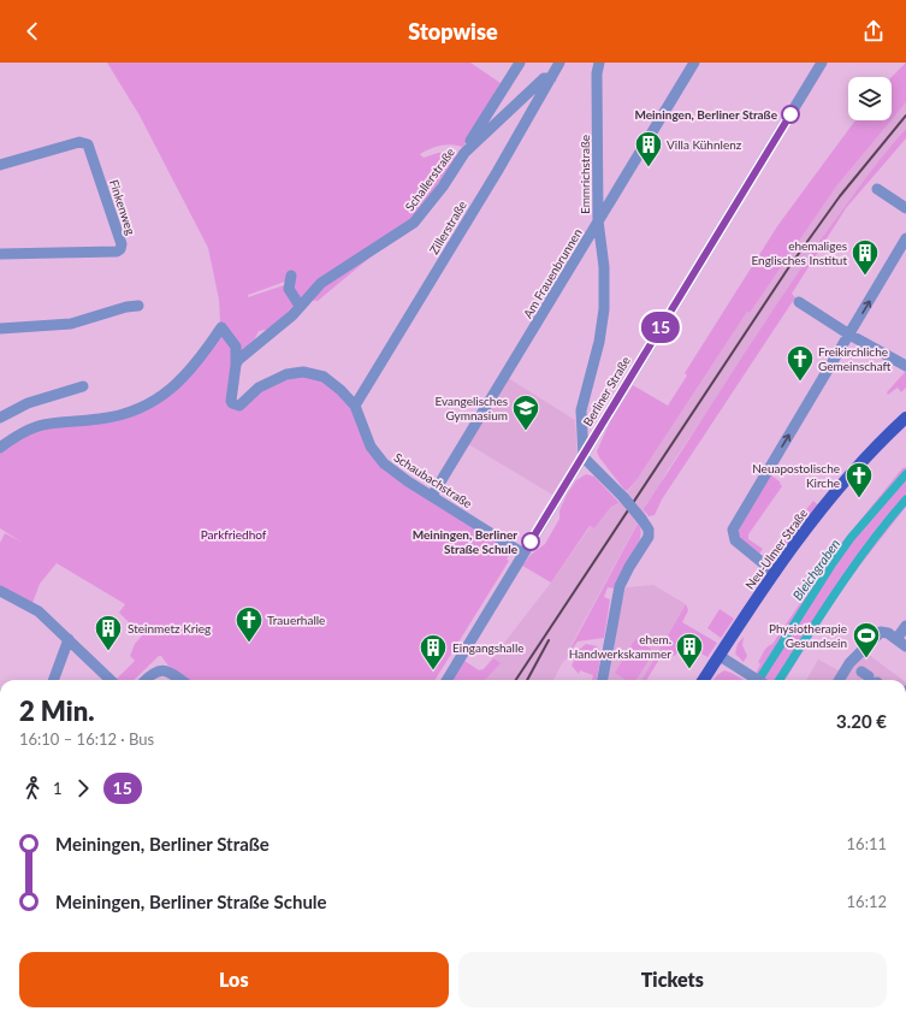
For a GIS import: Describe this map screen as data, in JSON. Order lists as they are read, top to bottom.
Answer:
{
  "streets": {
    "main road": ["Neu-Ulmer Straße"],
    "street": [
      "Emmrichstraße",
      "Schallerstraße",
      "Finkenweg",
      "Zillerstraße",
      "Am Frauenbrunnen",
      "Berliner Straße",
      "Schaubachstraße"
    ]
  },
  "crossings": [
    ["Emmrichstraße", "Am Frauenbrunnen"],
    ["Emmrichstraße", "Berliner Straße"],
    ["Schallerstraße", "Zillerstraße"],
    ["Zillerstraße", "Schaubachstraße"],
    ["Am Frauenbrunnen", "Schaubachstraße"],
    ["Berliner Straße", "Schaubachstraße"]
  ],
  "water": ["Bleichgraben"],
  "parks": ["Parkfriedhof"],
  "places": {
    "other": ["Meiningen, Berliner Straße", "Meiningen, Berliner Straße Schule"],
    "building": [
      "Villa Kühnlenz",
      "ehemaliges Englisches Institut",
      "Steinmetz Krieg",
      "ehem. Handwerkskammer",
      "Eingangshalle"
    ],
    "church": ["Freikirchliche Gemeinschaft", "Neuapostolische Kirche", "Trauerhalle"],
    "school or university": ["Evangelisches Gymnasium"],
    "sports": ["Physiotherapie Gesundsein"]
  },
  "lines": ["bus line 15"],
  "page": {
    "header": "Stopwise",
    "on_map": "15",
    "heading": ["2 Min.", "16:10 – 16:12 · Bus", "3.20 €"],
    "legs": ["1", "15"],
    "list": [
      {
        "name": "Meiningen, Berliner Straße",
        "value": "16:11"
      },
      {
        "name": "Meiningen, Berliner Straße Schule",
        "value": "16:12"
      }
    ],
    "buttons": ["Los", "Tickets"]
  }
}
